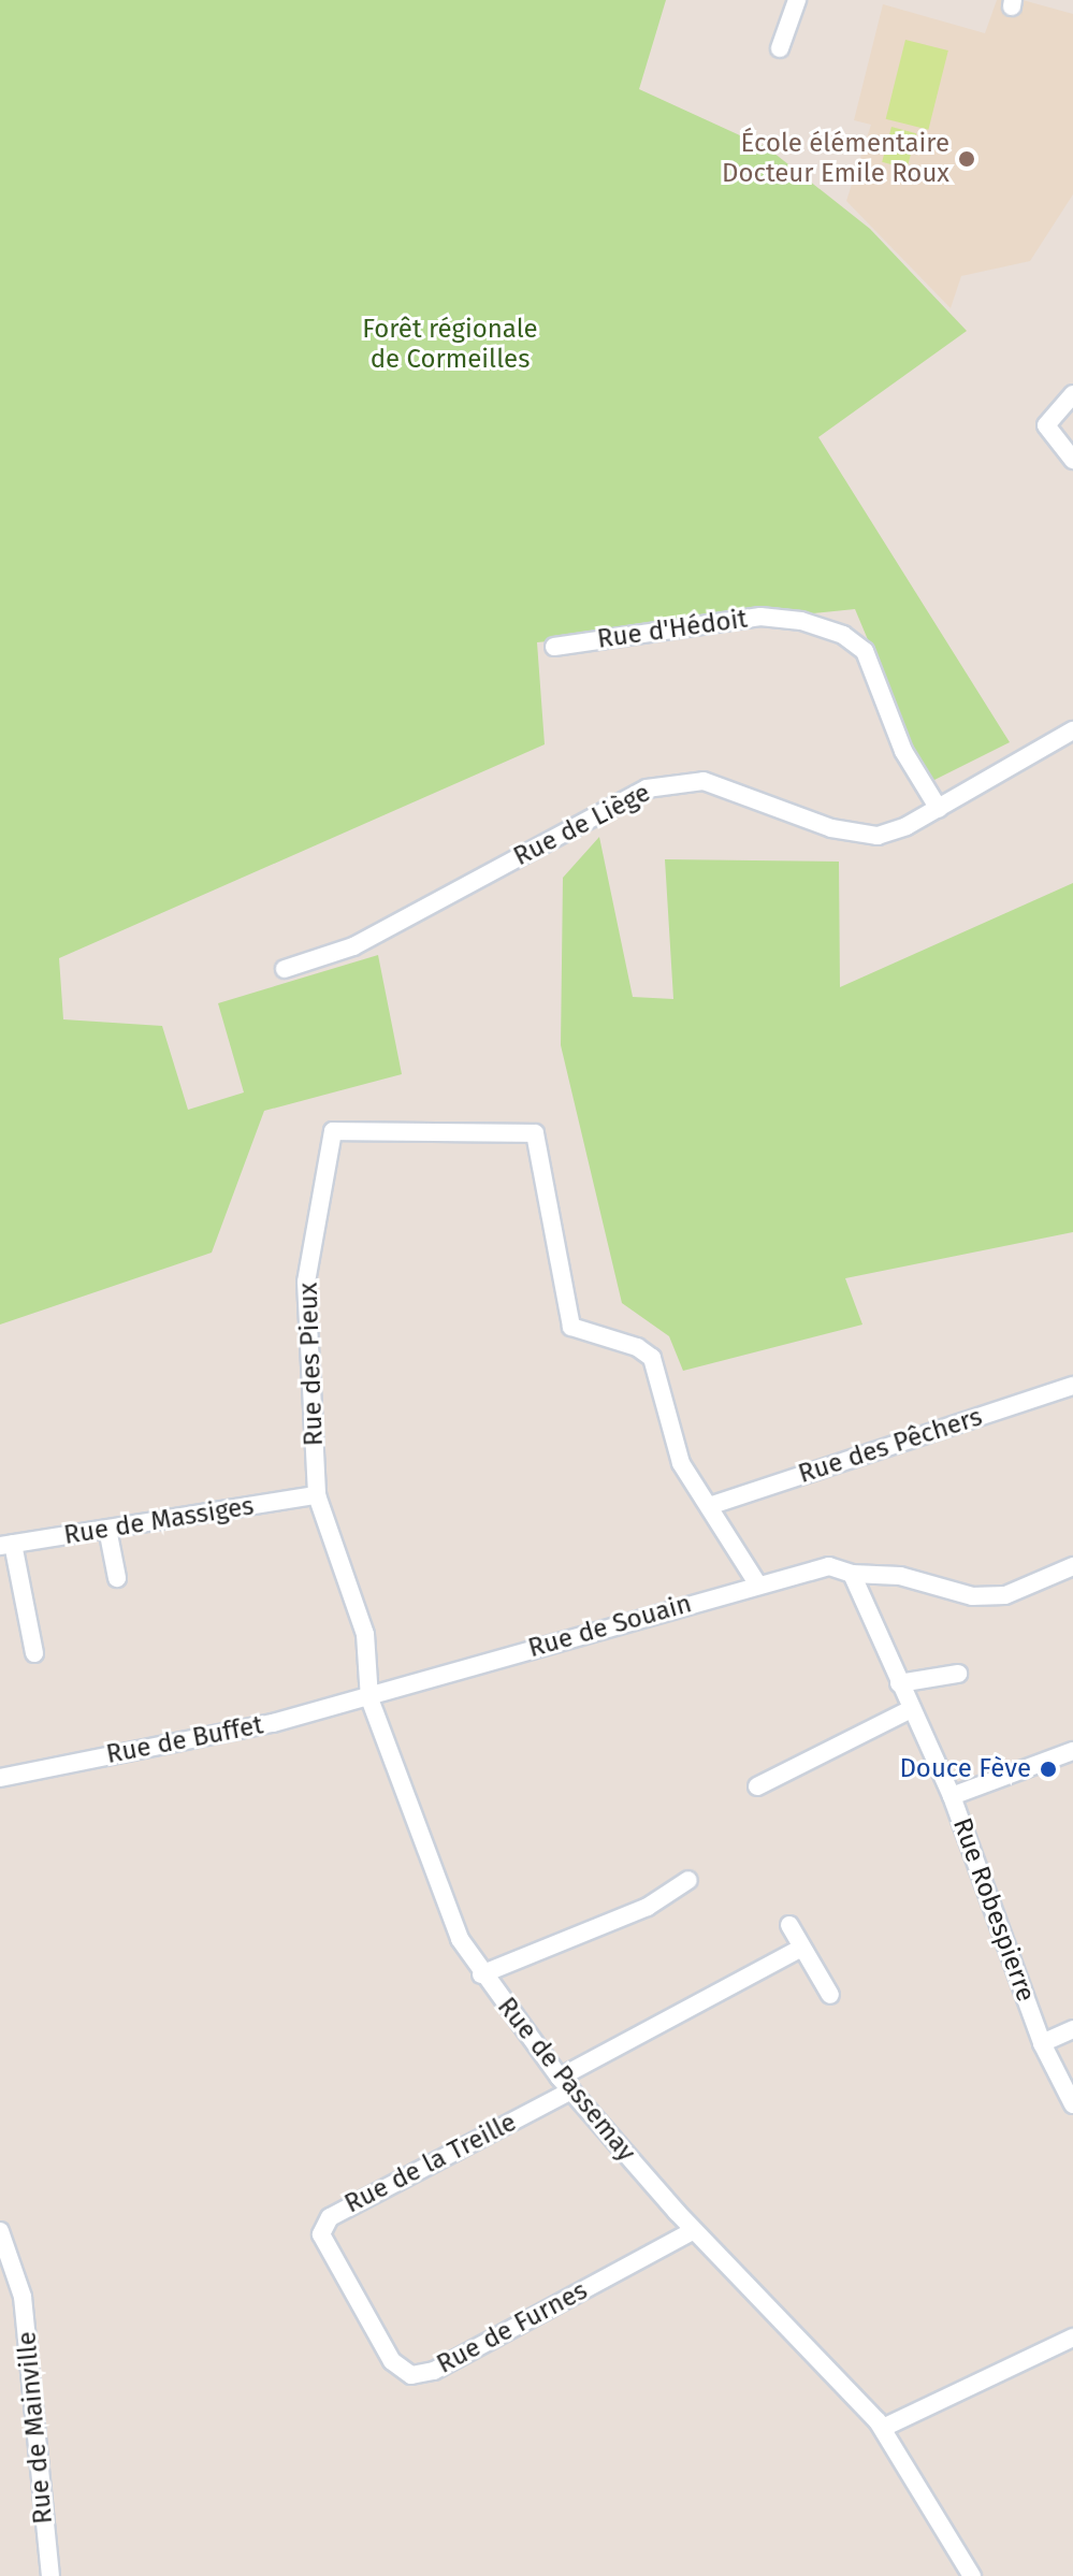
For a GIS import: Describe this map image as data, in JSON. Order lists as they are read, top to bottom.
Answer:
{
  "streets": {
    "street": [
      "Rue d'Hédoit",
      "Rue de Liège",
      "Rue des Pieux",
      "Rue des Pêchers",
      "Rue de Massiges",
      "Rue de Souain",
      "Rue de Buffet",
      "Rue Robespierre",
      "Rue de Passemay",
      "Rue de la Treille",
      "Rue de Furnes",
      "Rue de Mainville"
    ]
  },
  "crossings": [
    ["Rue d'Hédoit", "Rue de Liège"],
    ["Rue des Pieux", "Rue des Pêchers"],
    ["Rue des Pieux", "Rue de Massiges"],
    ["Rue des Pieux", "Rue de Passemay"],
    ["Rue de Massiges", "Rue de Passemay"],
    ["Rue de Souain", "Rue de Buffet"],
    ["Rue de Souain", "Rue Robespierre"],
    ["Rue de Souain", "Rue de Passemay"],
    ["Rue de Buffet", "Rue de Passemay"],
    ["Rue de Passemay", "Rue de la Treille"],
    ["Rue de Passemay", "Rue de Furnes"],
    ["Rue de la Treille", "Rue de Furnes"]
  ],
  "parks": ["Forêt régionale de Cormeilles"],
  "places": ["École élémentaire Docteur Emile Roux", "Douce Fève"]
}
